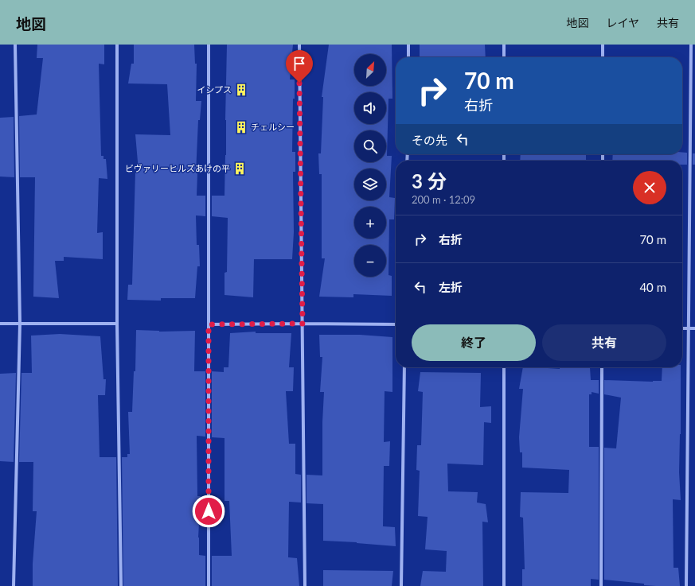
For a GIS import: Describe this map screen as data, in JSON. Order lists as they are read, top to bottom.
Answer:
{
  "places": {
    "building": ["インプス", "チェルシー", "ビヴァリーヒルズあけの平"]
  },
  "north": "top right",
  "page": {
    "header": "地図",
    "nav": ["地図", "レイヤ", "共有"],
    "map_buttons": ["+", "−"],
    "turn": ["70 m", "右折"],
    "then": "その先",
    "heading": ["3 分", "200 m · 12:09"],
    "list": [
      {
        "name": "右折",
        "value": "70 m"
      },
      {
        "name": "左折",
        "value": "40 m"
      }
    ],
    "buttons": ["終了", "共有"]
  }
}
